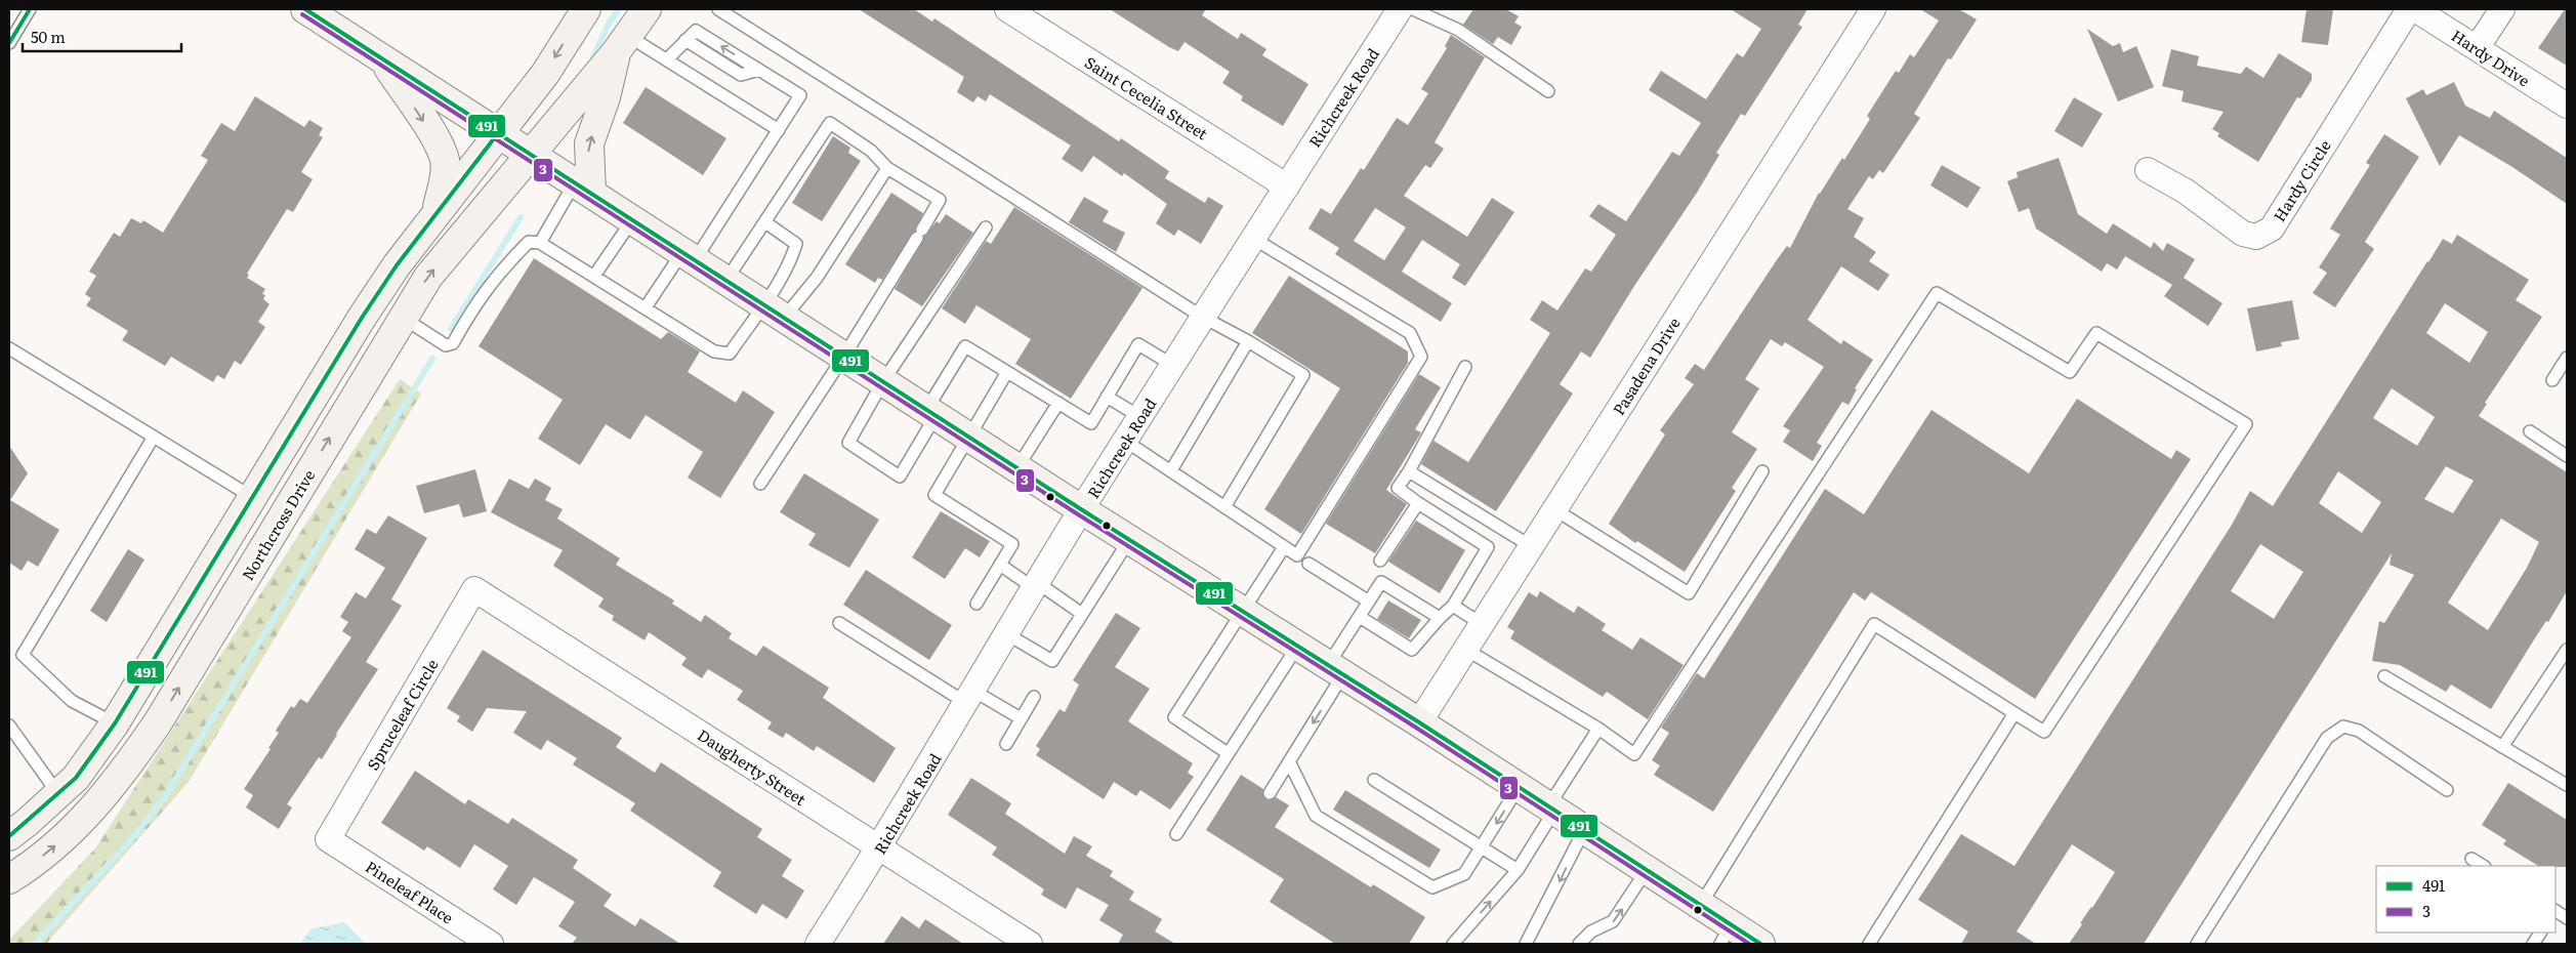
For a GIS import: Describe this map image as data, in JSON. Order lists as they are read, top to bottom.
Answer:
{
  "streets": {
    "street": [
      "Hardy Drive",
      "Saint Cecelia Street",
      "Richcreek Road",
      "Hardy Circle",
      "Pasadena Drive",
      "Northcross Drive",
      "Spruceleaf Circle",
      "Daugherty Street",
      "Pineleaf Place"
    ]
  },
  "crossings": [
    ["Saint Cecelia Street", "Richcreek Road"],
    ["Richcreek Road", "Daugherty Street"],
    ["Spruceleaf Circle", "Daugherty Street"],
    ["Spruceleaf Circle", "Pineleaf Place"]
  ],
  "lines": ["transit line 491", "transit line 3"],
  "legend": ["491", "3"],
  "scale_bar": "50 m"
}
